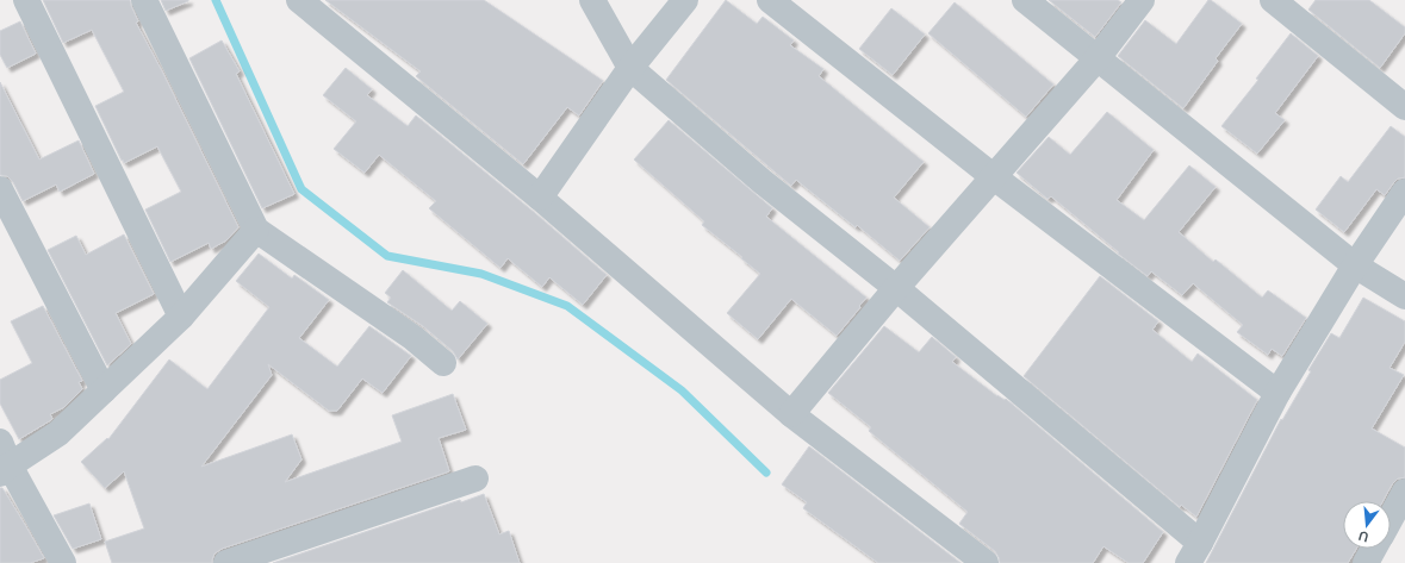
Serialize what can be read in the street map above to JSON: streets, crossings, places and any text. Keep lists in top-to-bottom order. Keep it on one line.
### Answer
{"north":"bottom"}
